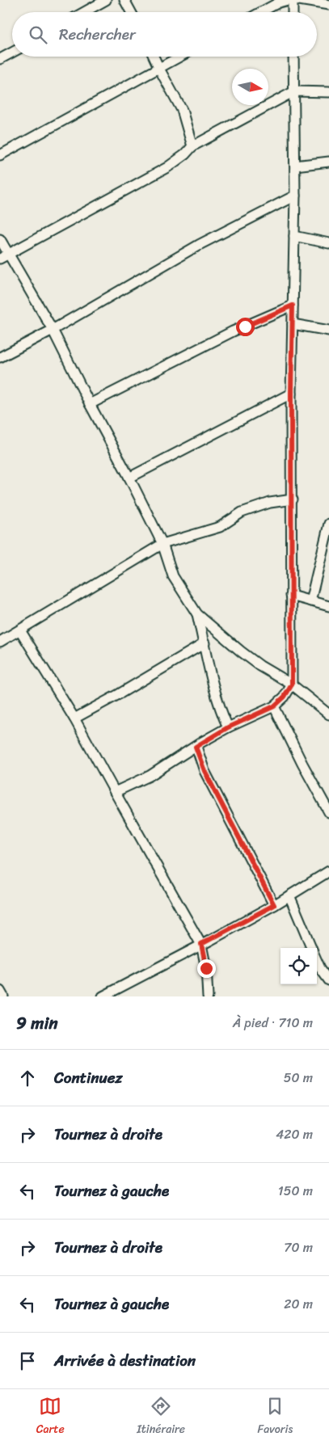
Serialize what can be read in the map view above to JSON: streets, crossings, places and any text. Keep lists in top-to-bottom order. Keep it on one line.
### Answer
{"north":"right","page":{"search":"Rechercher","heading":["9 min","À pied · 710 m"],"list":[["Continuez","50 m"],["Tournez à droite","420 m"],["Tournez à gauche","150 m"],["Tournez à droite","70 m"],["Tournez à gauche","20 m"],"Arrivée à destination"],"nav":["Carte","Itinéraire","Favoris"]}}
